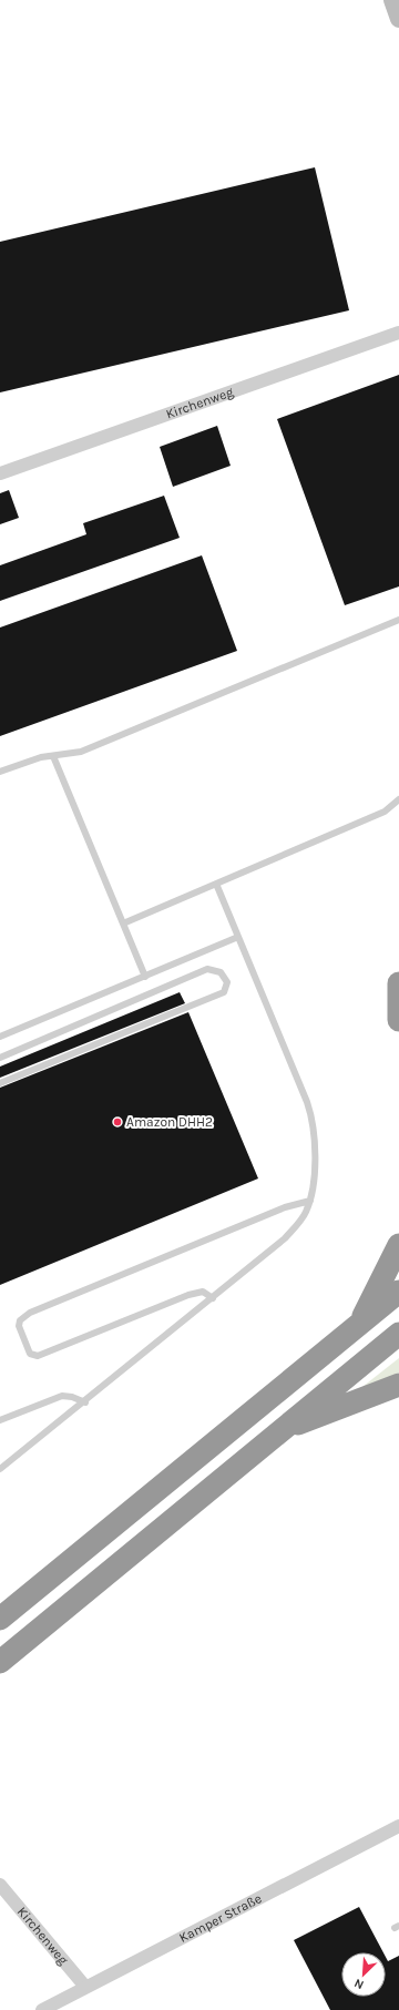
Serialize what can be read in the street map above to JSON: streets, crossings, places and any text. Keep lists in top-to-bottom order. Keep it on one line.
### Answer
{"streets":{"street":["Kirchenweg","Kamper Straße"]},"crossings":[["Kirchenweg","Kamper Straße"]],"places":["Amazon DHH2"],"north":"bottom left"}
